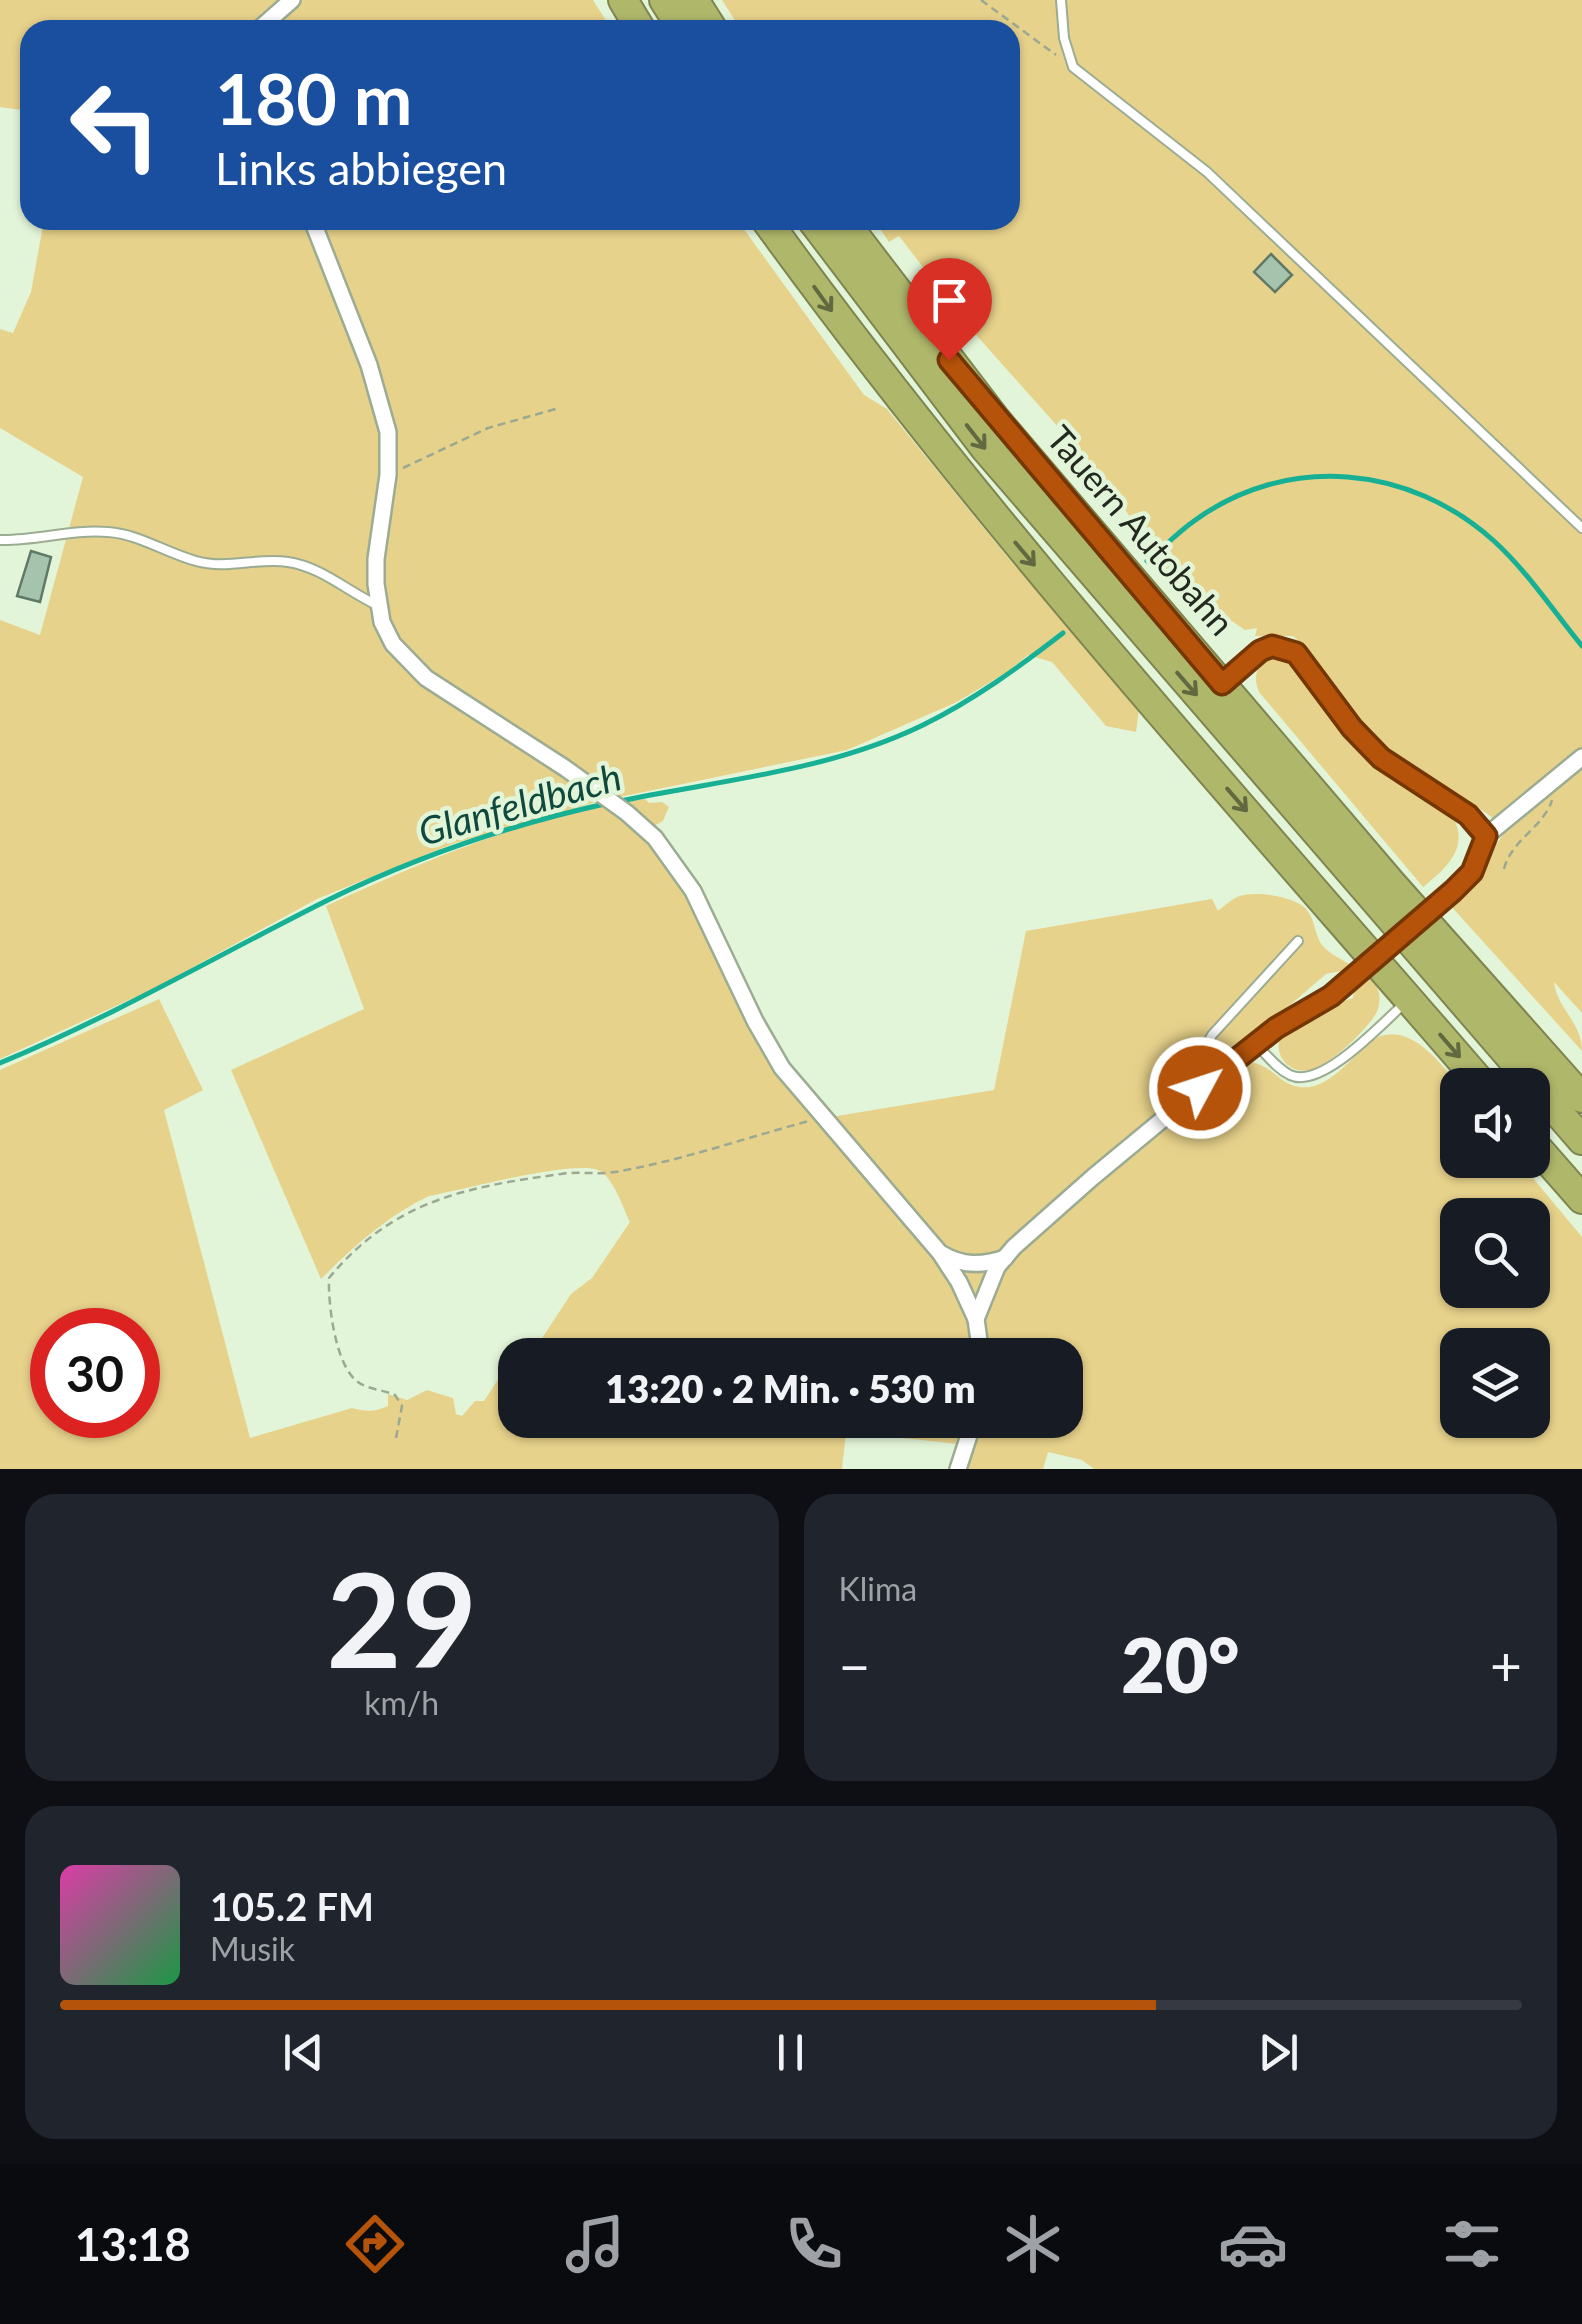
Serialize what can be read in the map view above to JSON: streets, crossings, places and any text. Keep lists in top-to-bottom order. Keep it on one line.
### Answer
{"streets":{"highway":["Tauern Autobahn"]},"water":["Glanfeldbach"],"page":{"turn":["180 m","Links abbiegen"],"limit":"30","trip":"13:20 · 2 Min. · 530 m","tile":[["29","km/h"],"Klima"],"heat":["−","20°","+"],"song":["105.2 FM","Musik"],"tabs":"13:18"}}
